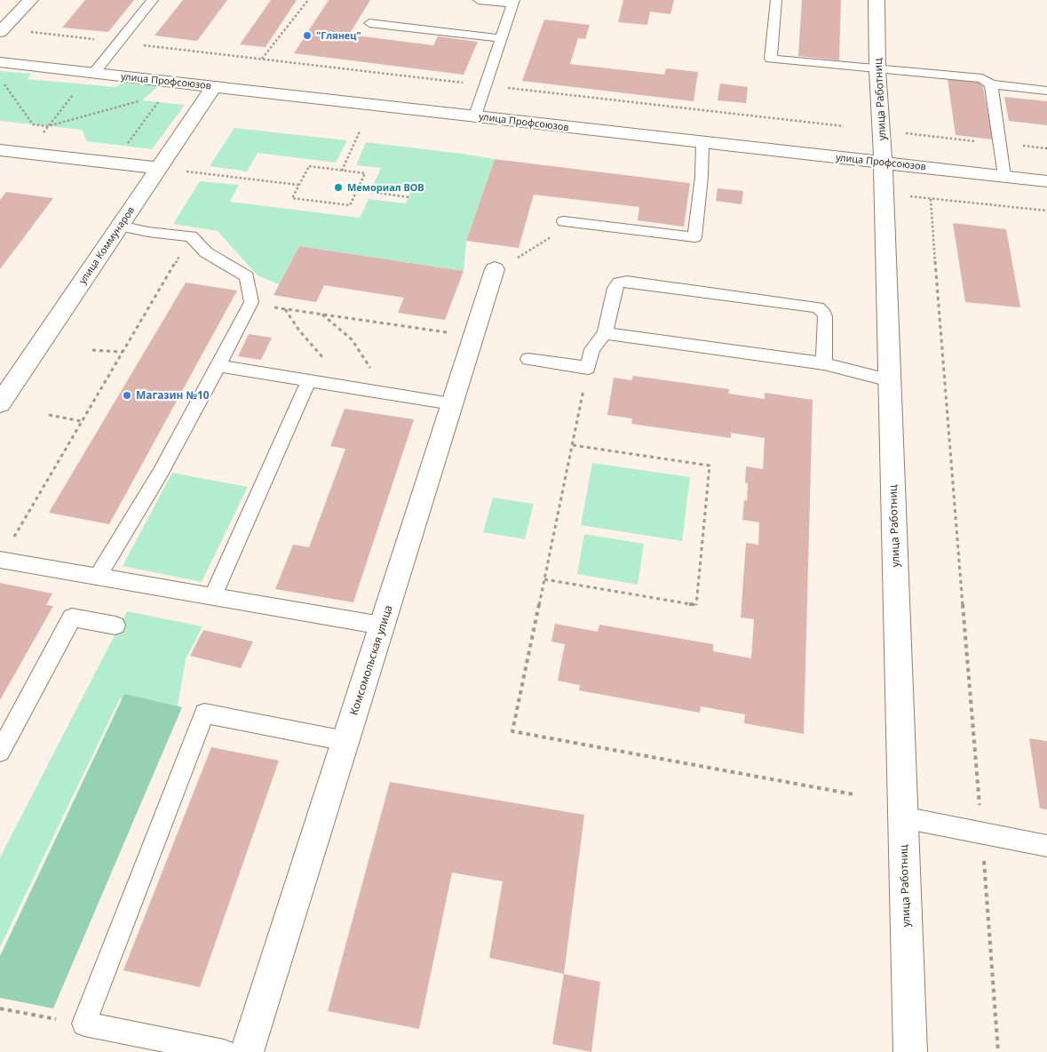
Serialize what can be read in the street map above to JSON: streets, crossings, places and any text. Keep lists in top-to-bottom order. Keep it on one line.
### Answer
{"streets":{"street":["улица Профсоюзов","улица Работниц","улица Коммунаров","Комсомольская улица"]},"crossings":[["улица Профсоюзов","улица Работниц"],["улица Профсоюзов","улица Коммунаров"]],"places":["\"Глянец\"","Мемориал ВОВ","Магазин №10"]}
